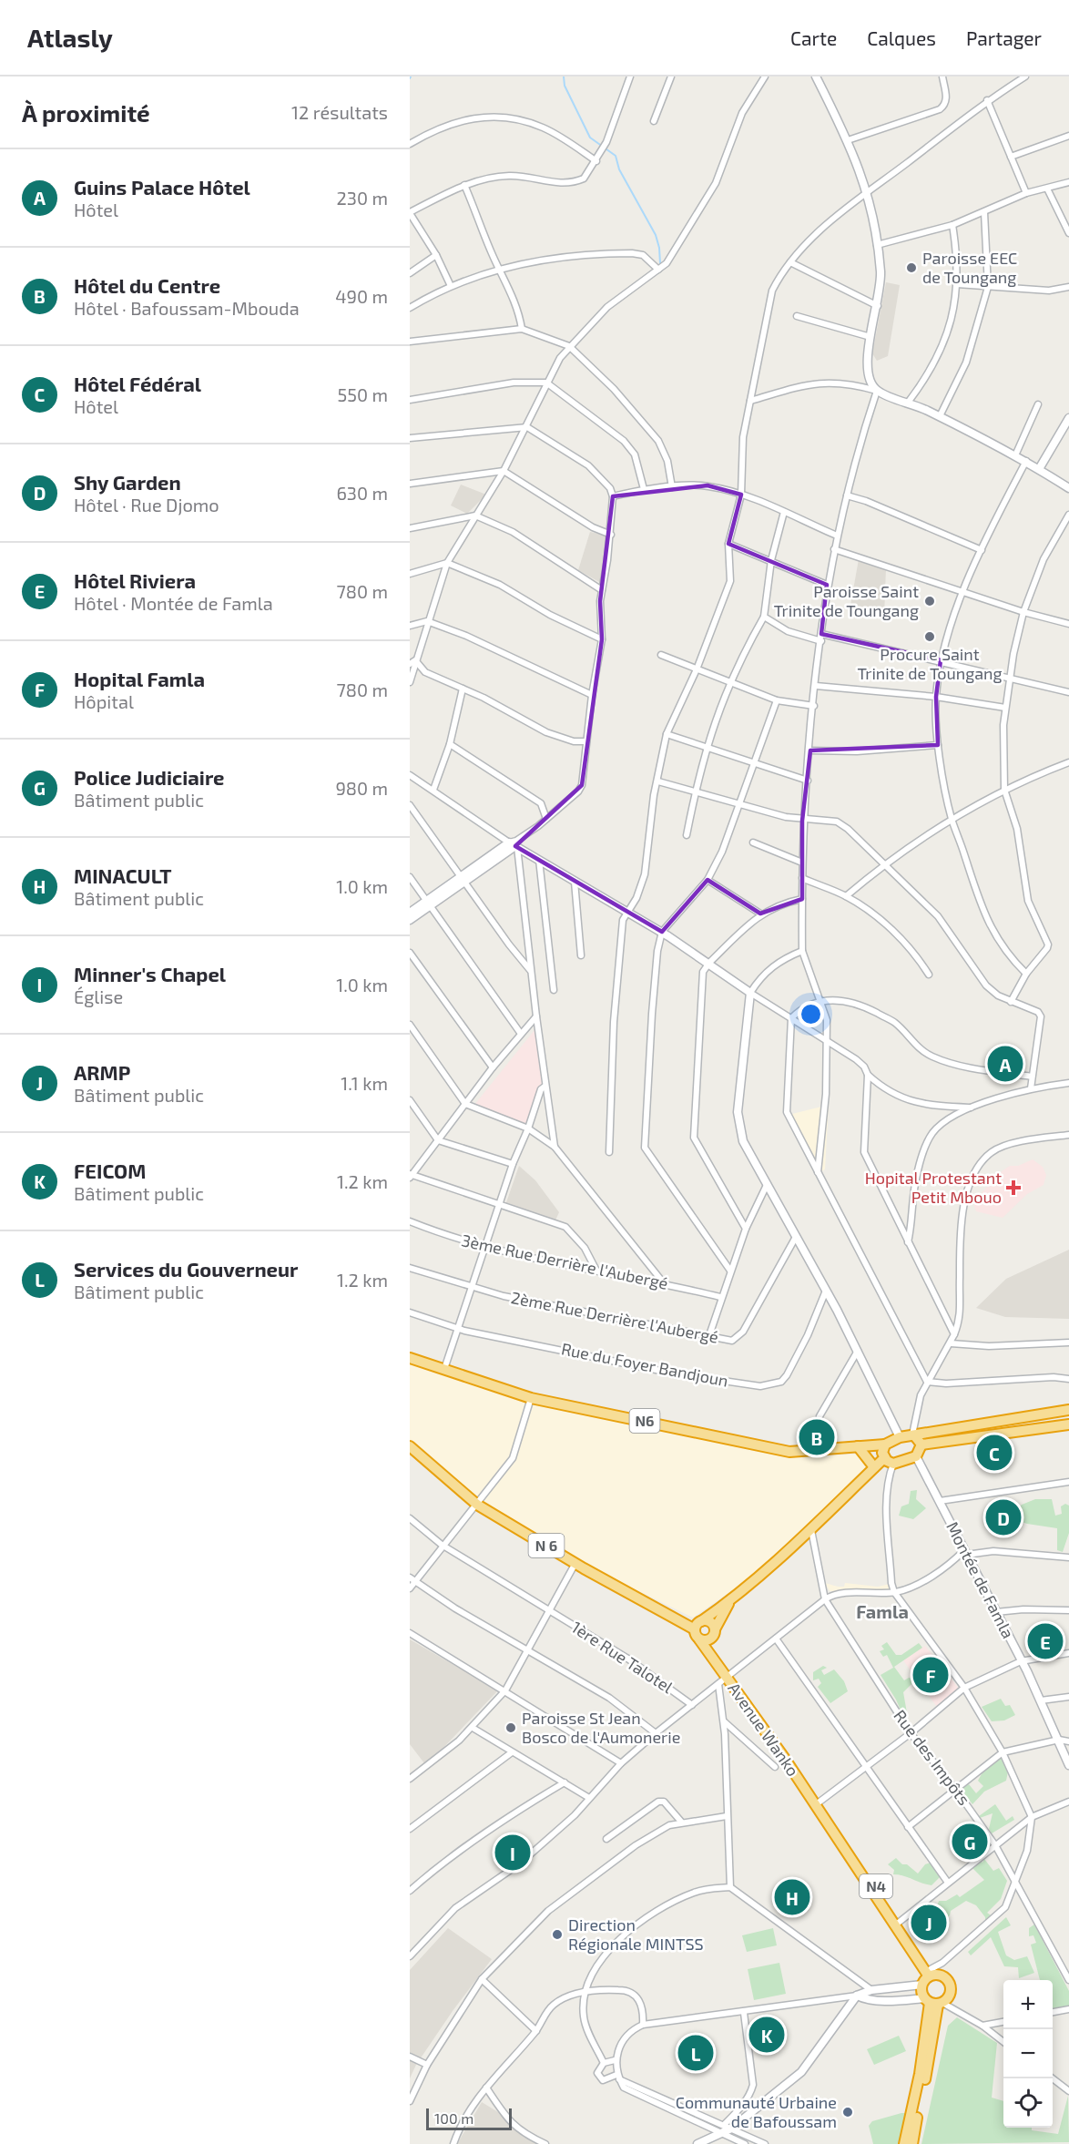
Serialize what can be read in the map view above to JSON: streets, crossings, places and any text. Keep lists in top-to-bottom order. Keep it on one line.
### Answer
{"streets":{"highway":["N6","N 6","Avenue Wanko","N4"],"street":["3ème Rue Derrière l'Aubergé","2ème Rue Derrière l'Aubergé","Rue du Foyer Bandjoun","Montée de Famla","1ère Rue Talotel","Rue des Impôts"]},"crossings":[["N 6","Avenue Wanko"]],"districts":["Famla"],"places":{"other":["Paroisse EEC de Toungang","Paroisse Saint Trinite de Toungang","Procure Saint Trinite de Toungang","Paroisse St Jean Bosco de l'Aumonerie","Direction Régionale MINTSS","Communauté Urbaine de Bafoussam"],"health":["Hopital Protestant Petit Mbouo"]},"scale_bar":"100 m","page":{"header":"Atlasly","nav":["Carte","Calques","Partager"],"heading":["À proximité","12 résultats"],"list":[{"mark":"A","name":"Guins Palace Hôtel","note":"Hôtel","value":"230 m"},{"mark":"B","name":"Hôtel du Centre","note":"Hôtel · Bafoussam-Mbouda","value":"490 m"},{"mark":"C","name":"Hôtel Fédéral","note":"Hôtel","value":"550 m"},{"mark":"D","name":"Shy Garden","note":"Hôtel · Rue Djomo","value":"630 m"},{"mark":"E","name":"Hôtel Riviera","note":"Hôtel · Montée de Famla","value":"780 m"},{"mark":"F","name":"Hopital Famla","note":"Hôpital","value":"780 m"},{"mark":"G","name":"Police Judiciaire","note":"Bâtiment public","value":"980 m"},{"mark":"H","name":"MINACULT","note":"Bâtiment public","value":"1.0 km"},{"mark":"I","name":"Minner's Chapel","note":"Église","value":"1.0 km"},{"mark":"J","name":"ARMP","note":"Bâtiment public","value":"1.1 km"},{"mark":"K","name":"FEICOM","note":"Bâtiment public","value":"1.2 km"},{"mark":"L","name":"Services du Gouverneur","note":"Bâtiment public","value":"1.2 km"}],"pins":["A","B","C","D","E","F","G","I","H","J","K","L"],"map_buttons":["+","−"],"scale":"100 m"}}
